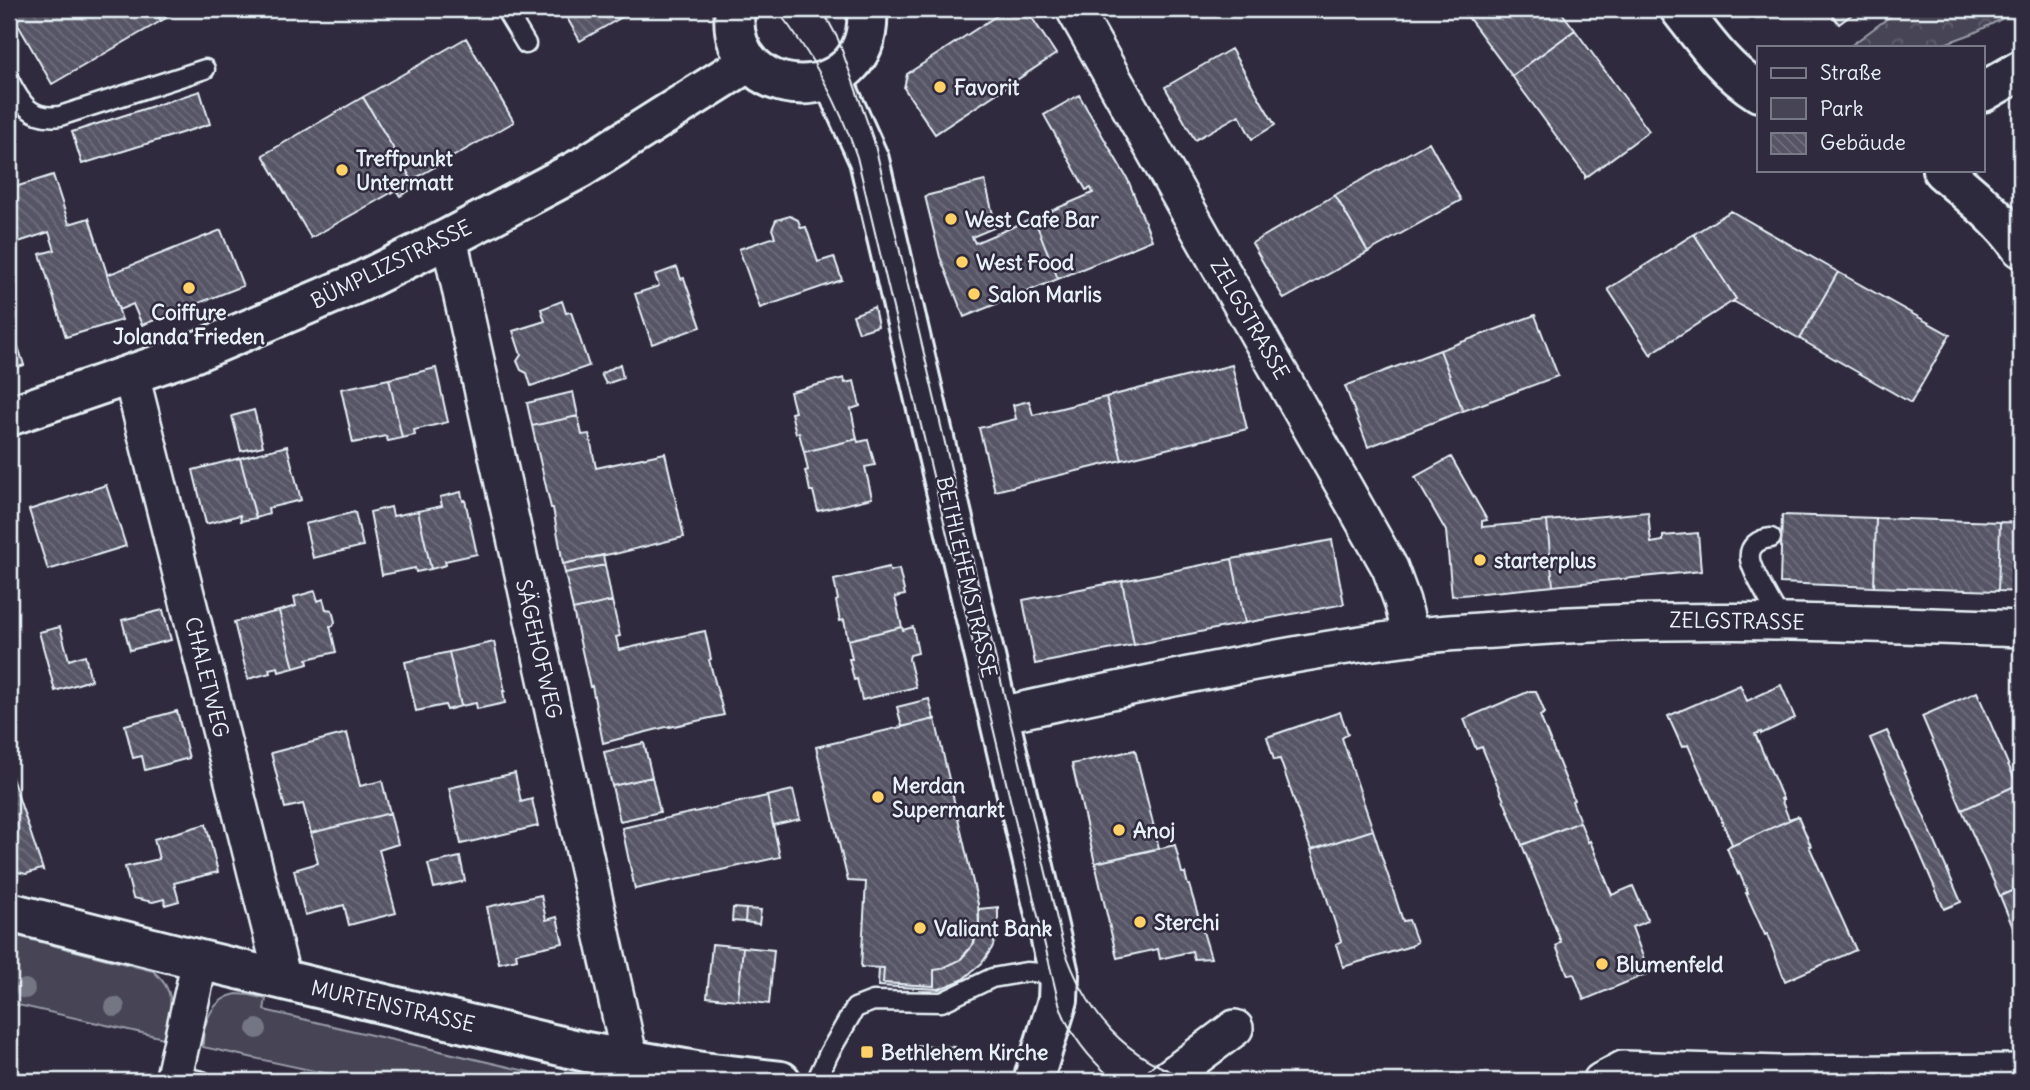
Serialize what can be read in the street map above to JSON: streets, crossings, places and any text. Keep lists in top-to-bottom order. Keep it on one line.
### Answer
{"streets":{"street":["BÜMPLIZSTRASSE","ZELGSTRASSE","BETHLEHEMSTRASSE","SÄGEHOFWEG","CHALETWEG","MURTENSTRASSE"]},"crossings":[["BÜMPLIZSTRASSE","SÄGEHOFWEG"],["BÜMPLIZSTRASSE","CHALETWEG"],["ZELGSTRASSE","BETHLEHEMSTRASSE"],["SÄGEHOFWEG","MURTENSTRASSE"],["CHALETWEG","MURTENSTRASSE"]],"places":{"other":["Favorit","Treffpunkt Untermatt","West Cafe Bar","West Food","Coiffure Jolanda Frieden","Salon Marlis","starterplus","Merdan Supermarkt","Anoj","Sterchi","Valiant Bank","Blumenfeld"],"transit":["Bethlehem Kirche"]},"legend":["Straße","Park","Gebäude"]}
